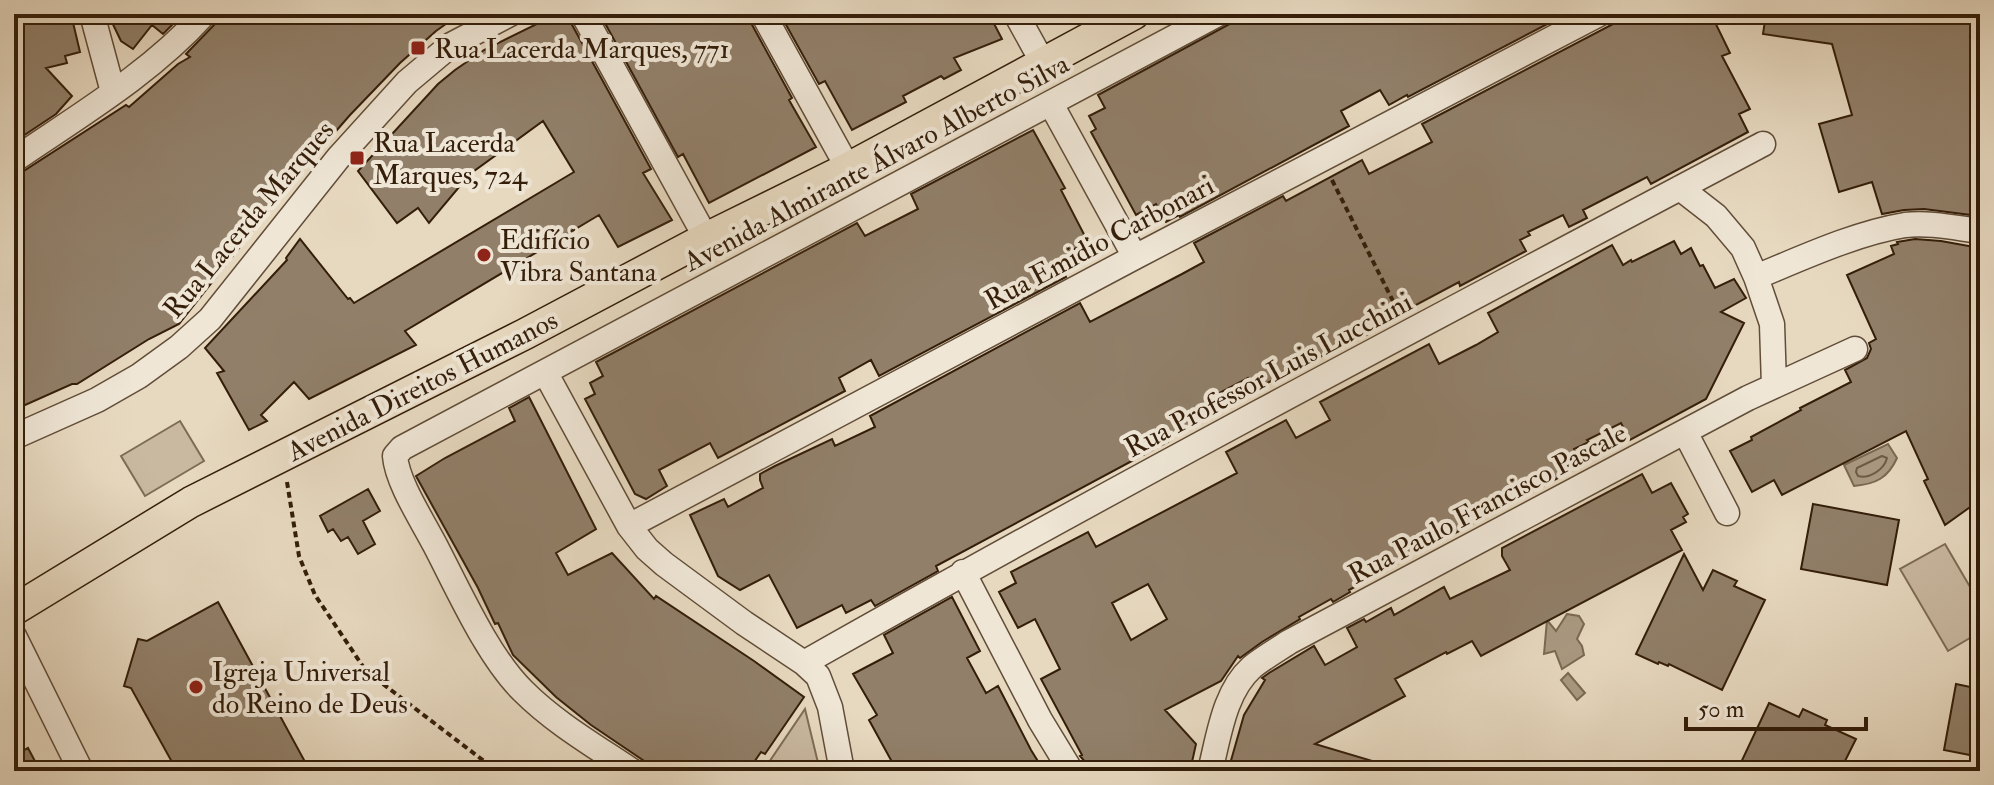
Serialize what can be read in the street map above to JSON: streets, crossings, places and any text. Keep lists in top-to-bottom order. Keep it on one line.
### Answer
{"streets":{"main road":["Avenida Direitos Humanos"],"street":["Avenida Almirante Álvaro Alberto Silva","Rua Lacerda Marques","Rua Emidio Carbonari","Rua Professor Luis Lucchini","Rua Paulo Francisco Pascale"]},"places":{"transit":["Rua Lacerda Marques, 771","Rua Lacerda Marques, 724"],"other":["Edifício Vibra Santana","Igreja Universal do Reino de Deus"]},"scale_bar":"50 m"}
